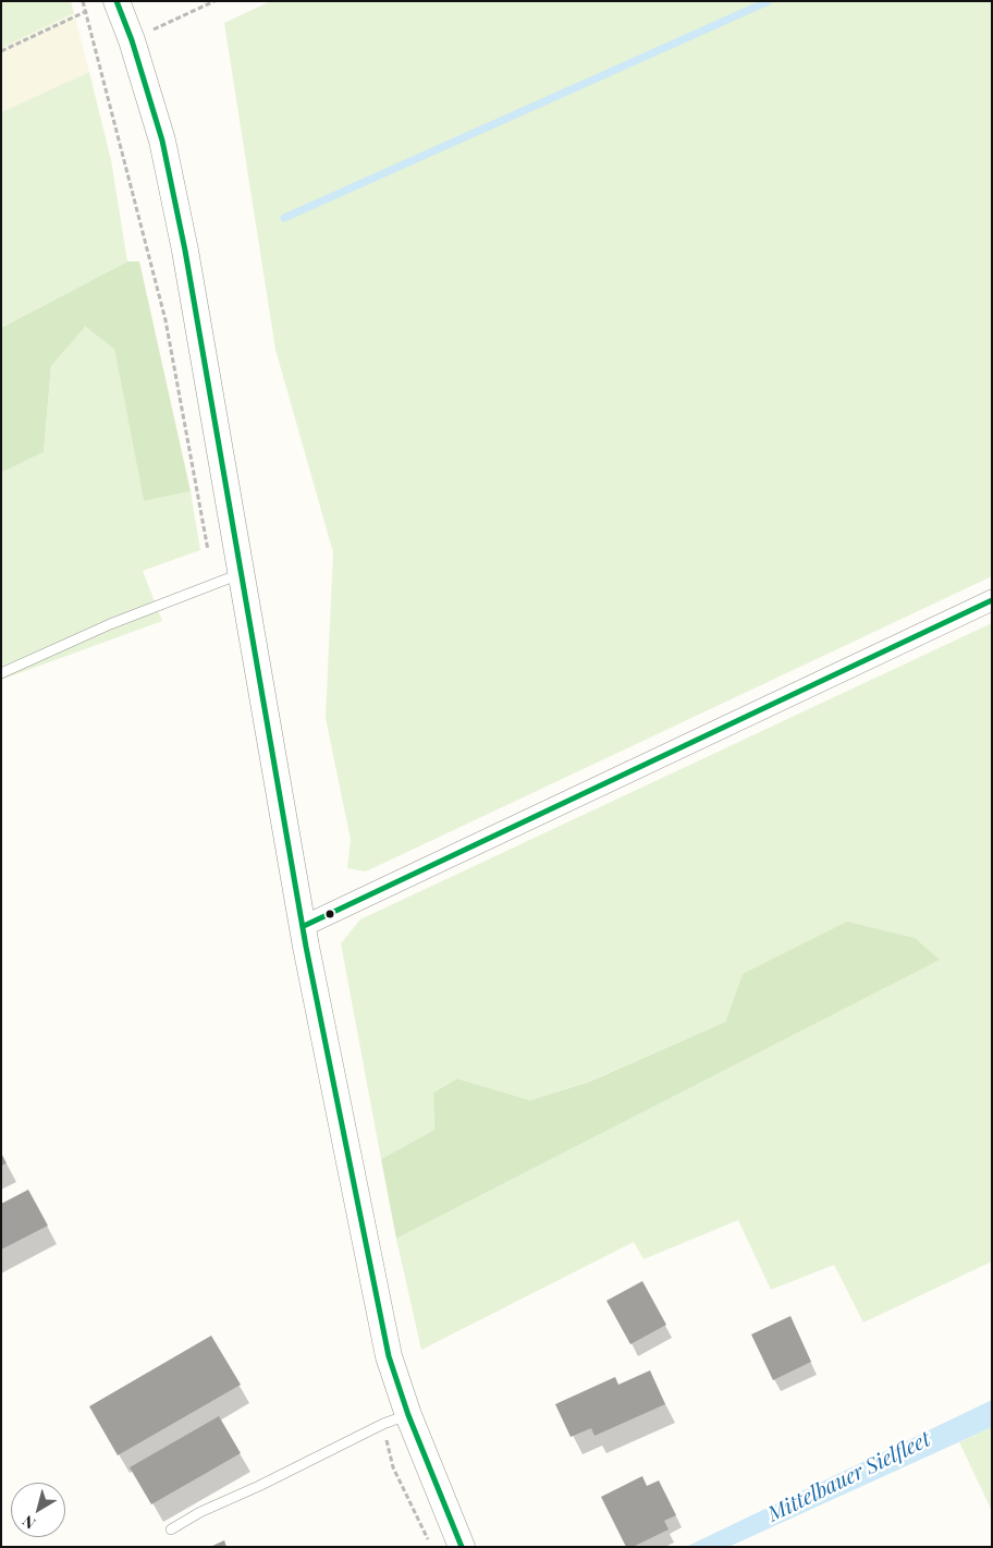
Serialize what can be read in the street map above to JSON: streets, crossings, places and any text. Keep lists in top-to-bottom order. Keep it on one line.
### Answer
{"water":["Mittelbauer Sielfleet"],"north":"bottom left"}
